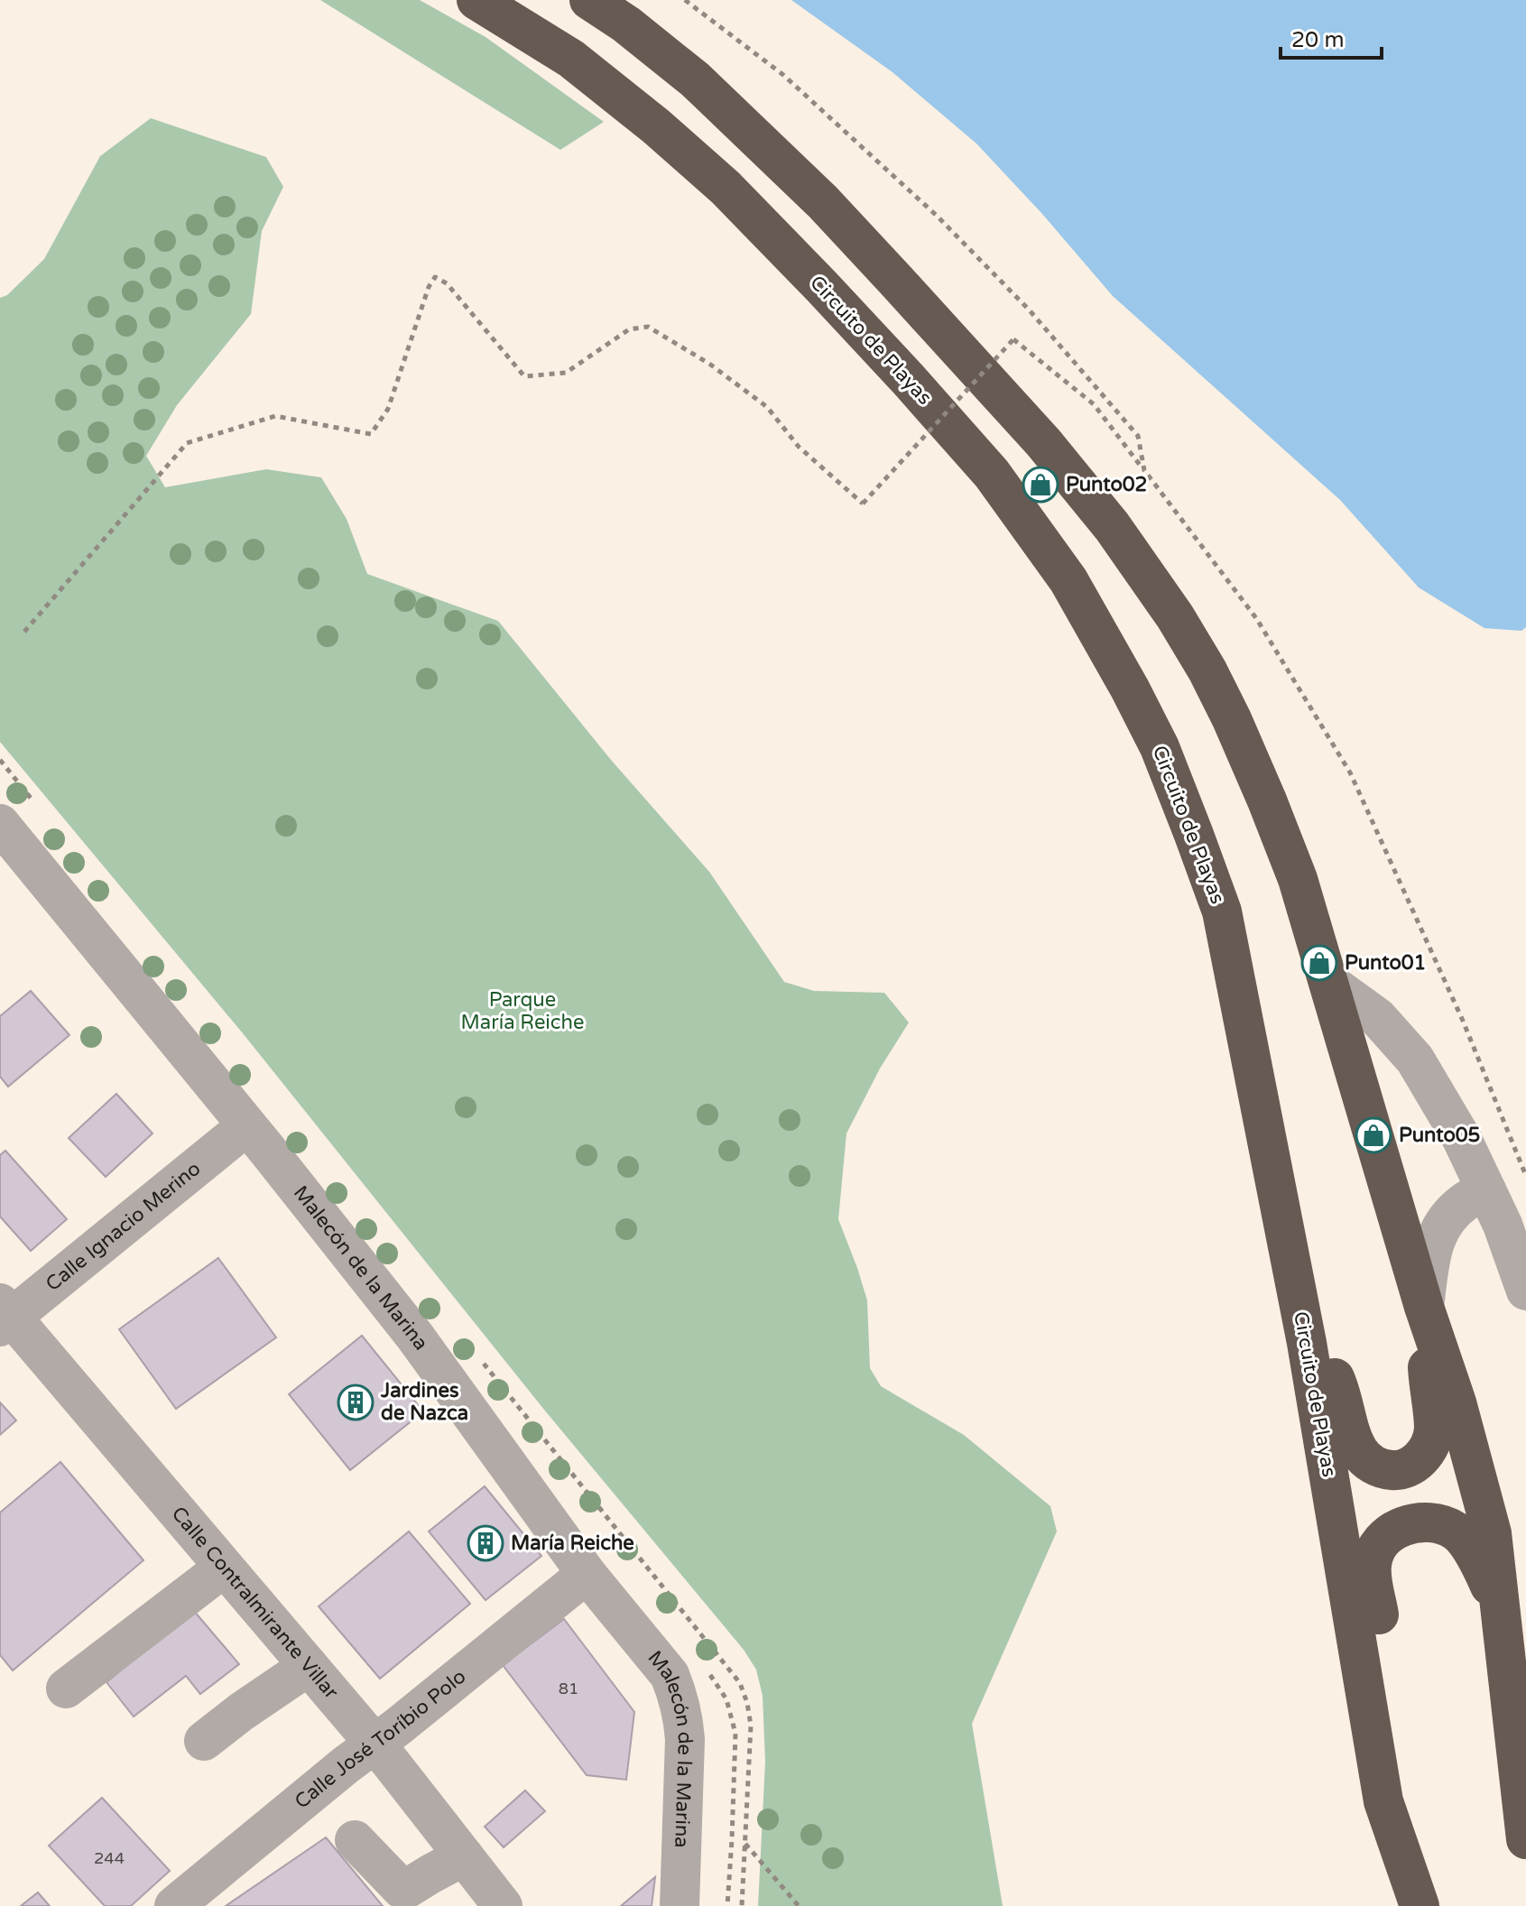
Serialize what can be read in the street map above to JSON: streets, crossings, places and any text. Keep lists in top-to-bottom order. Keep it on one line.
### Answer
{"streets":{"highway":["Circuito de Playas"],"street":["Calle Ignacio Merino","Malecón de la Marina","Calle Contralmirante Villar","Calle José Toríbio Polo"]},"crossings":[["Calle Ignacio Merino","Malecón de la Marina"],["Calle Ignacio Merino","Calle Contralmirante Villar"],["Malecón de la Marina","Calle José Toríbio Polo"],["Calle Contralmirante Villar","Calle José Toríbio Polo"]],"parks":["Parque María Reiche"],"places":{"shop":["Punto02","Punto01","Punto05"],"building":["Jardines de Nazca","María Reiche"]},"house_numbers":["81","244"],"scale_bar":"20 m"}
